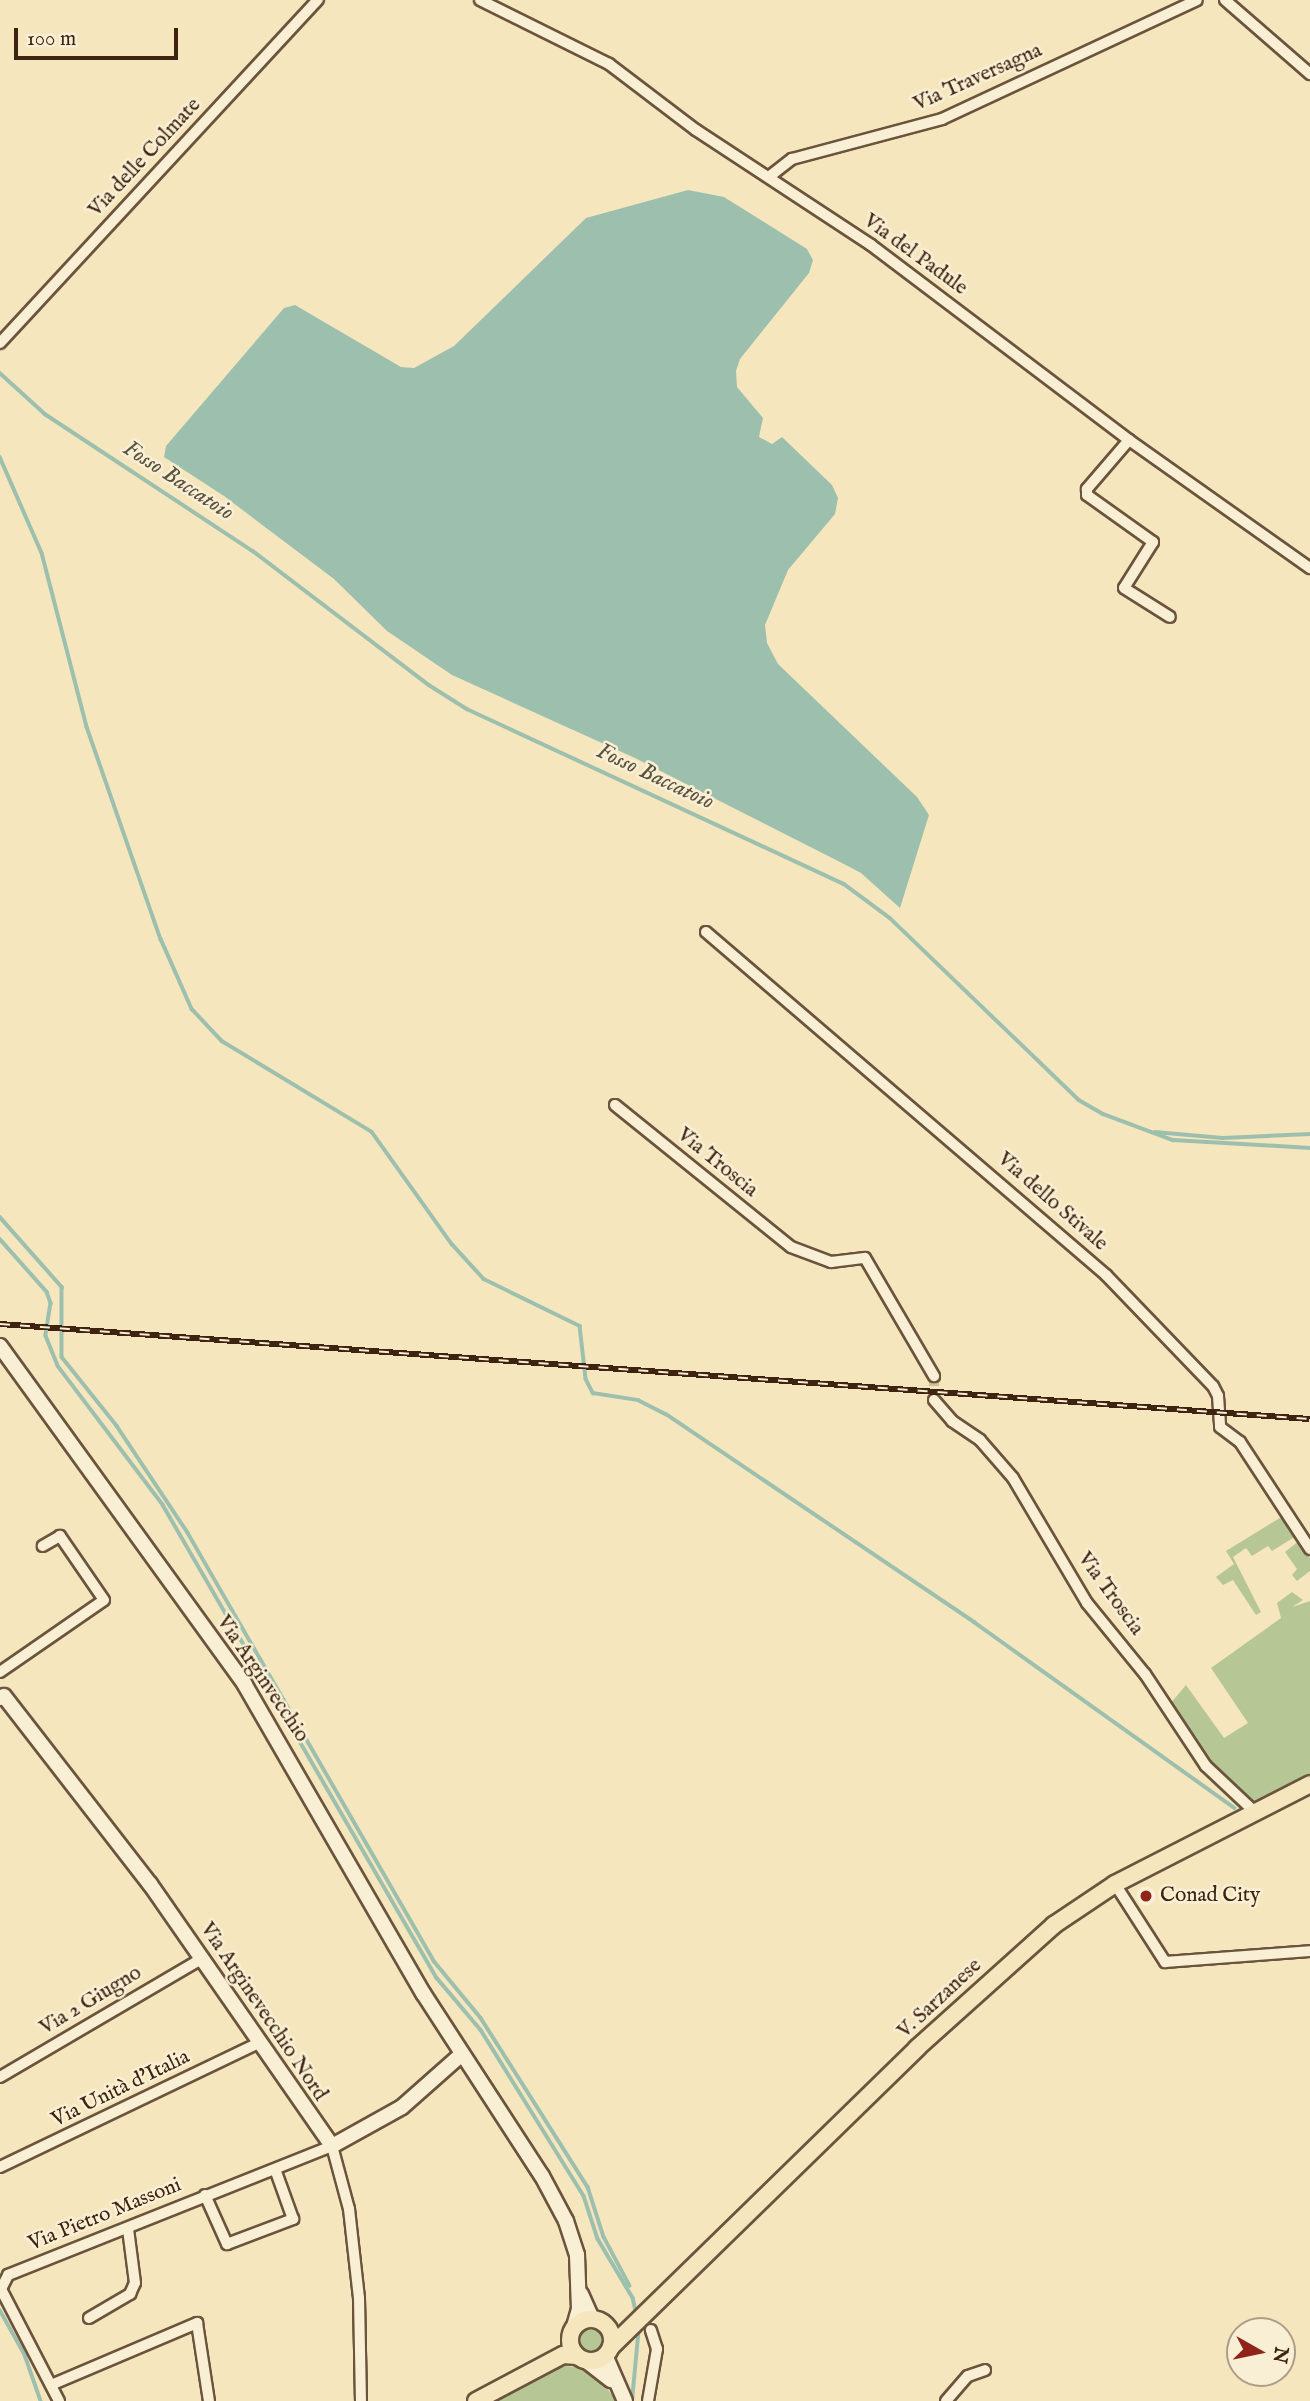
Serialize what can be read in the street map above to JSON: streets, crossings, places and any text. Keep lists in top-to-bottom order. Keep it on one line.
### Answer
{"streets":{"main road":["Via Arginvecchio","V. Sarzanese","Via Arginevecchio Nord"],"street":["Via Traversagna","Via delle Colmate","Via del Padule","Via Troscia","Via dello Stivale","Via 2 Giugno","Via Unità d'Italia","Via Pietro Massoni"]},"crossings":[["Via Traversagna","Via del Padule"],["Via Troscia","V. Sarzanese"],["Via 2 Giugno","Via Arginevecchio Nord"],["Via Arginevecchio Nord","Via Unità d'Italia"],["Via Arginevecchio Nord","Via Pietro Massoni"]],"water":["Fosso Baccatoio"],"places":["Conad City"],"scale_bar":"100 m","north":"right"}
